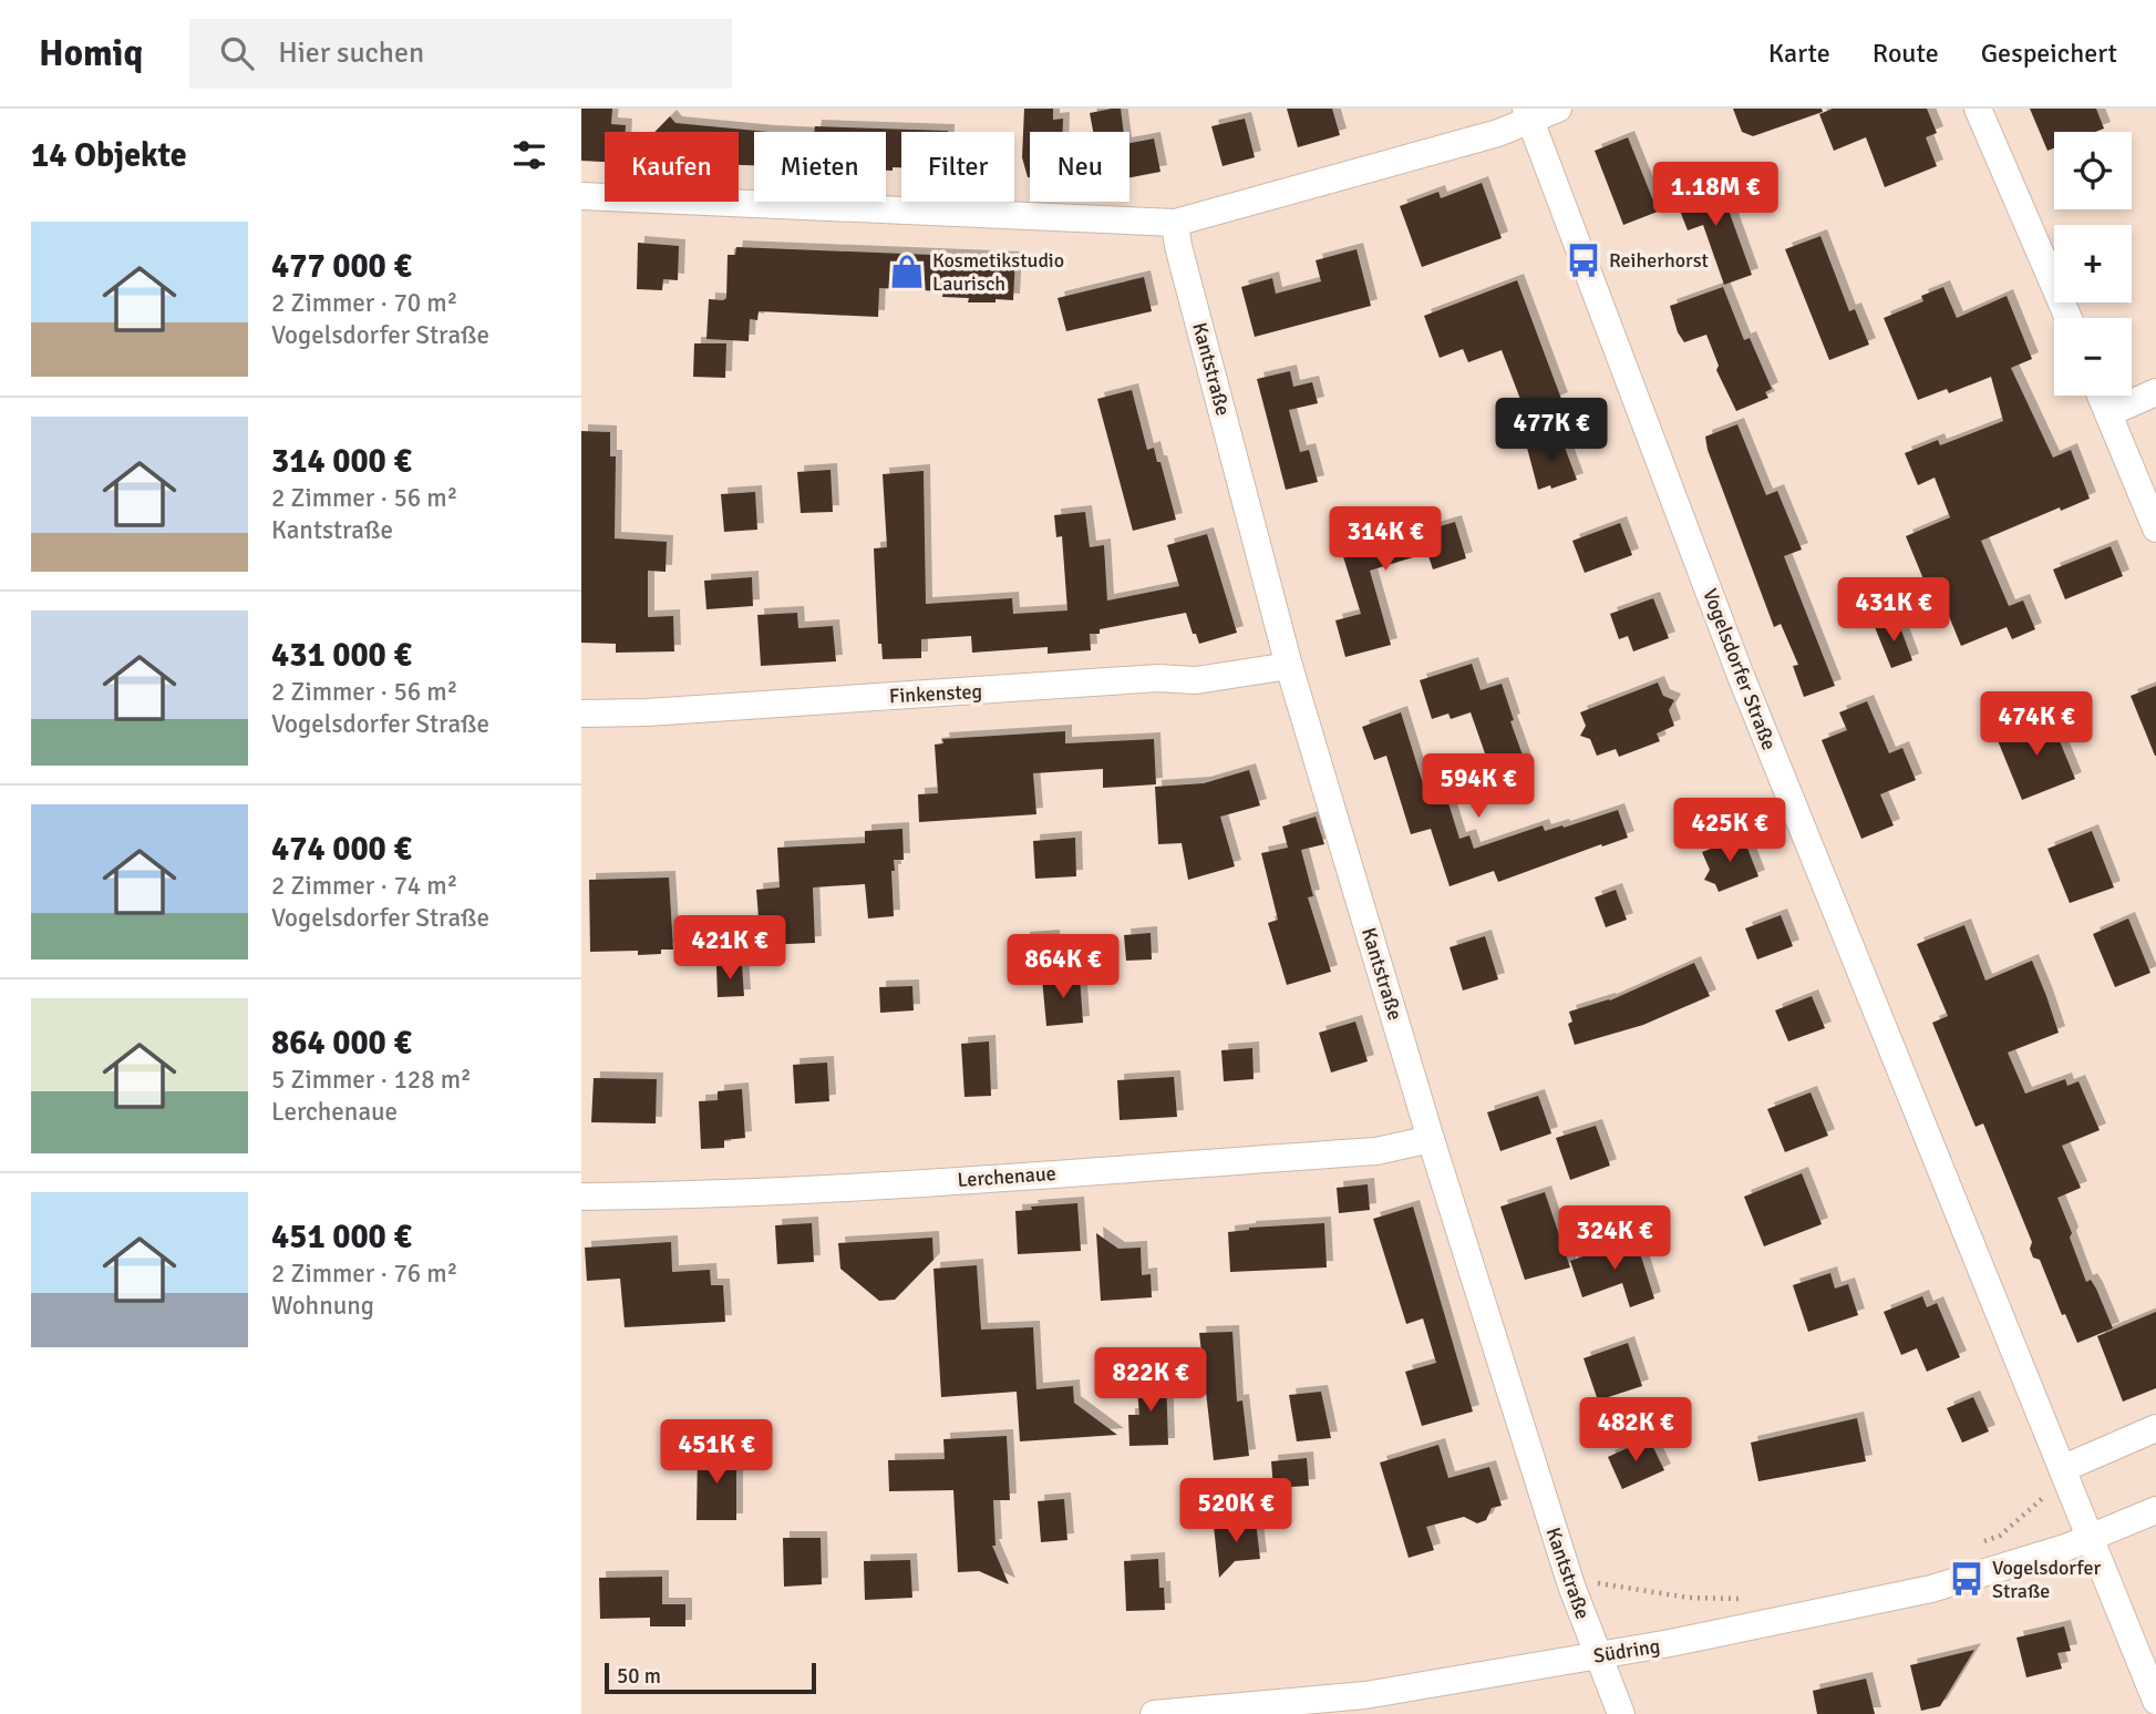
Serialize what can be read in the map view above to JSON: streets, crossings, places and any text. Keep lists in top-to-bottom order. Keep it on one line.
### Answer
{"streets":{"street":["Kantstraße","Vogelsdorfer Straße","Finkensteg","Lerchenaue","Südring"]},"crossings":[["Kantstraße","Finkensteg"],["Kantstraße","Lerchenaue"],["Kantstraße","Südring"],["Vogelsdorfer Straße","Südring"]],"places":{"bus stop":["Reiherhorst","Vogelsdorfer Straße"],"shop":["Kosmetikstudio Laurisch"]},"scale_bar":"50 m","page":{"header":"Homiq","search":"Hier suchen","nav":["Karte","Route","Gespeichert"],"heading":"14 Objekte","map_buttons":["+","−"],"chip":["Kaufen","Mieten","Filter","Neu"],"price":["1.18M €","477K €","314K €","431K €","474K €","594K €","425K €","421K €","864K €","324K €","822K €","482K €","451K €","520K €"],"list":[{"name":"477 000 €","note":"2 Zimmer · 70 m² · Vogelsdorfer Straße"},{"name":"314 000 €","note":"2 Zimmer · 56 m² · Kantstraße"},{"name":"431 000 €","note":"2 Zimmer · 56 m² · Vogelsdorfer Straße"},{"name":"474 000 €","note":"2 Zimmer · 74 m² · Vogelsdorfer Straße"},{"name":"864 000 €","note":"5 Zimmer · 128 m² · Lerchenaue"},{"name":"451 000 €","note":"2 Zimmer · 76 m² · Wohnung"}],"scale":"50 m"}}
